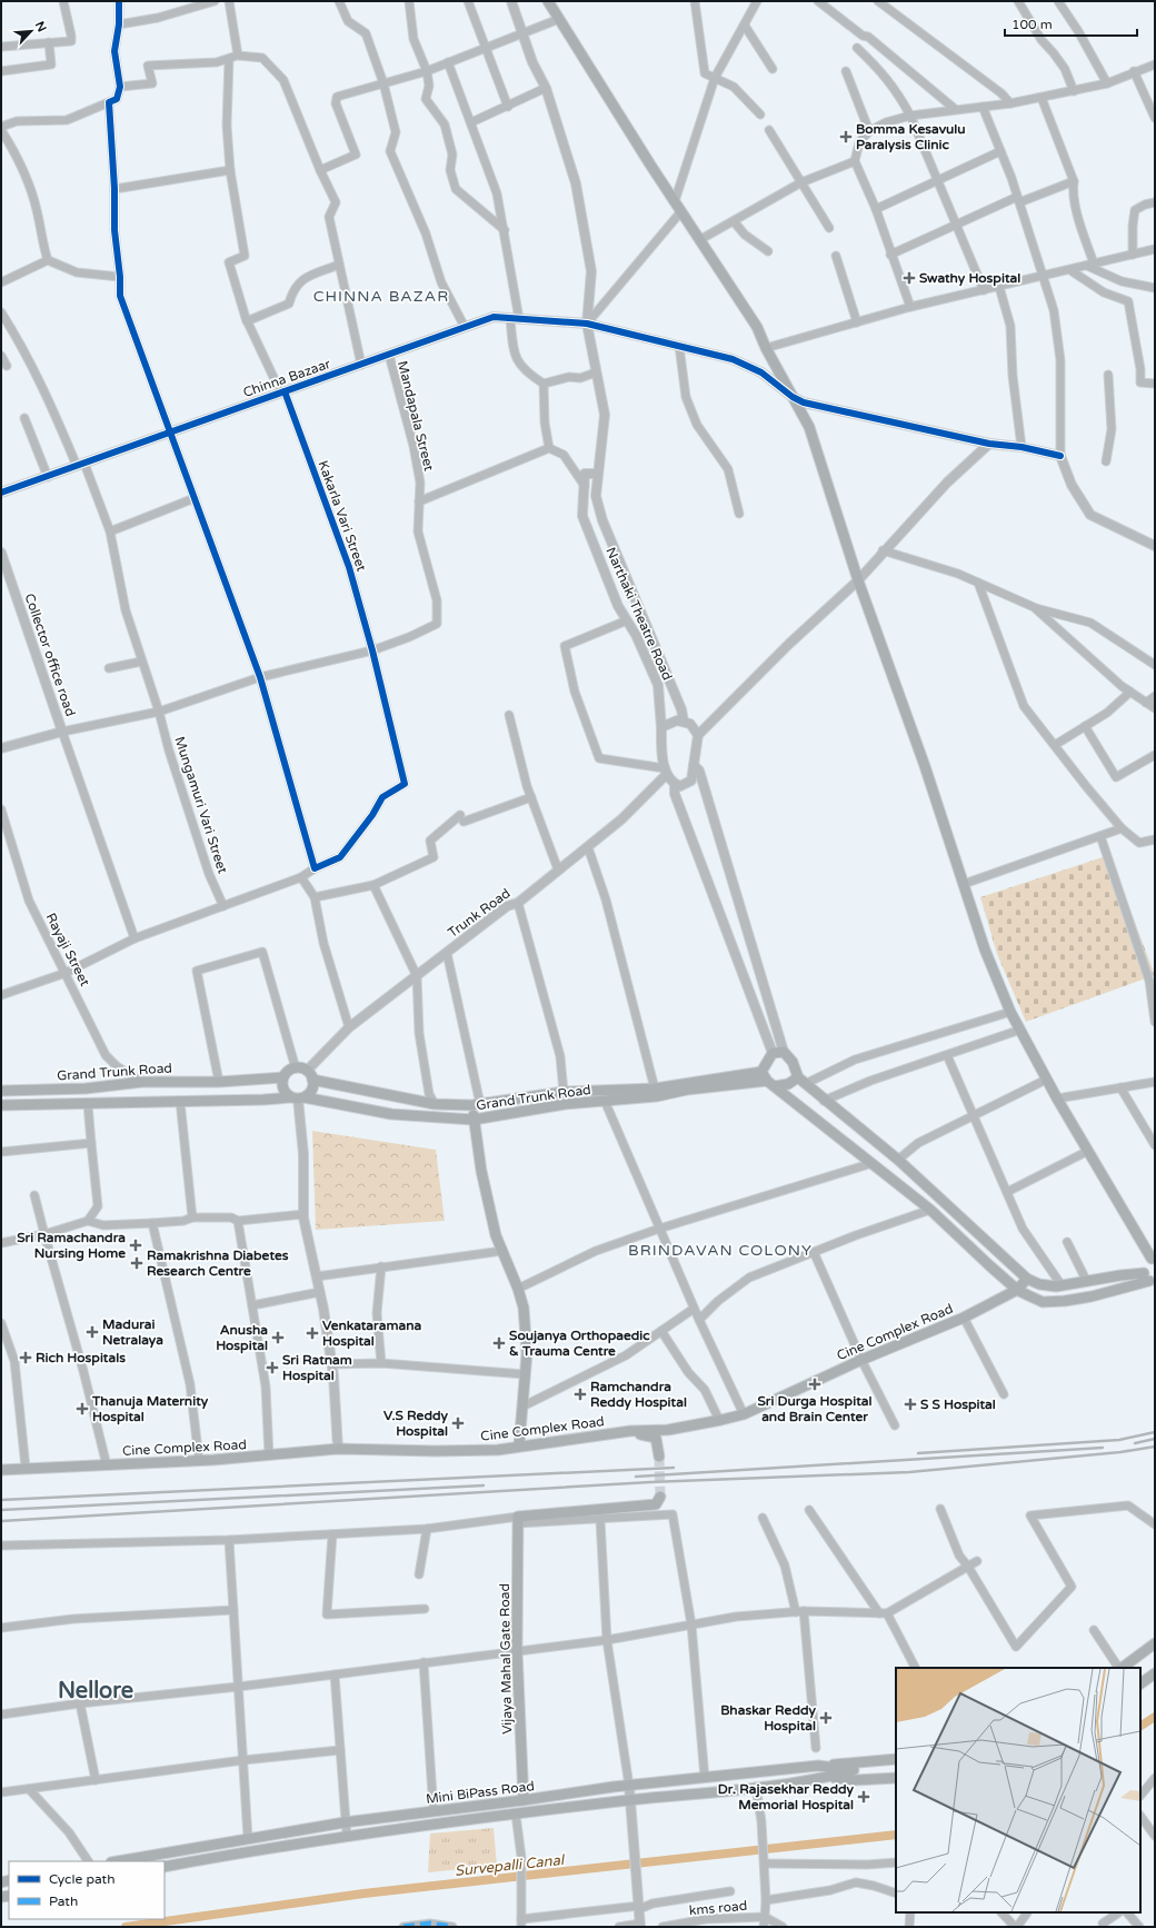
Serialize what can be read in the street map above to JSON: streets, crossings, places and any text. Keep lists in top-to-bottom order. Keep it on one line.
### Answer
{"streets":{"main road":["Grand Trunk Road","Cine Complex Road","Vijaya Mahal Gate Road","Mini BiPass Road"],"street":["Chinna Bazaar","Mandapala Street","Kakarla Vari Street","Narthaki Theatre Road","Collector office road","Mungamuri Vari Street","Trunk Road","Rayaji Street","kms road"]},"crossings":[["Chinna Bazaar","Mandapala Street"],["Chinna Bazaar","Kakarla Vari Street"],["Chinna Bazaar","Narthaki Theatre Road"],["Chinna Bazaar","Mungamuri Vari Street"],["Mandapala Street","Kakarla Vari Street"],["Narthaki Theatre Road","Trunk Road"],["Trunk Road","Grand Trunk Road"],["Rayaji Street","Grand Trunk Road"],["Vijaya Mahal Gate Road","Mini BiPass Road"]],"districts":["CHINNA BAZAR","BRINDAVAN COLONY","Nellore"],"water":["Survepalli Canal"],"places":{"health":["Bomma Kesavulu Paralysis Clinic","Swathy Hospital","Sri Ramachandra Nursing Home","Ramakrishna Diabetes Research Centre","Madurai Netralaya","Venkataramana Hospital","Anusha Hospital","Soujanya Orthopaedic & Trauma Centre","Rich Hospitals","Sri Ratnam Hospital","Sri Durga Hospital and Brain Center","Ramchandra Reddy Hospital","S S Hospital","Thanuja Maternity Hospital","V.S Reddy Hospital","Bhaskar Reddy Hospital","Dr. Rajasekhar Reddy Memorial Hospital"]},"legend":["Cycle path","Path"],"scale_bar":"100 m","north":"top right"}
